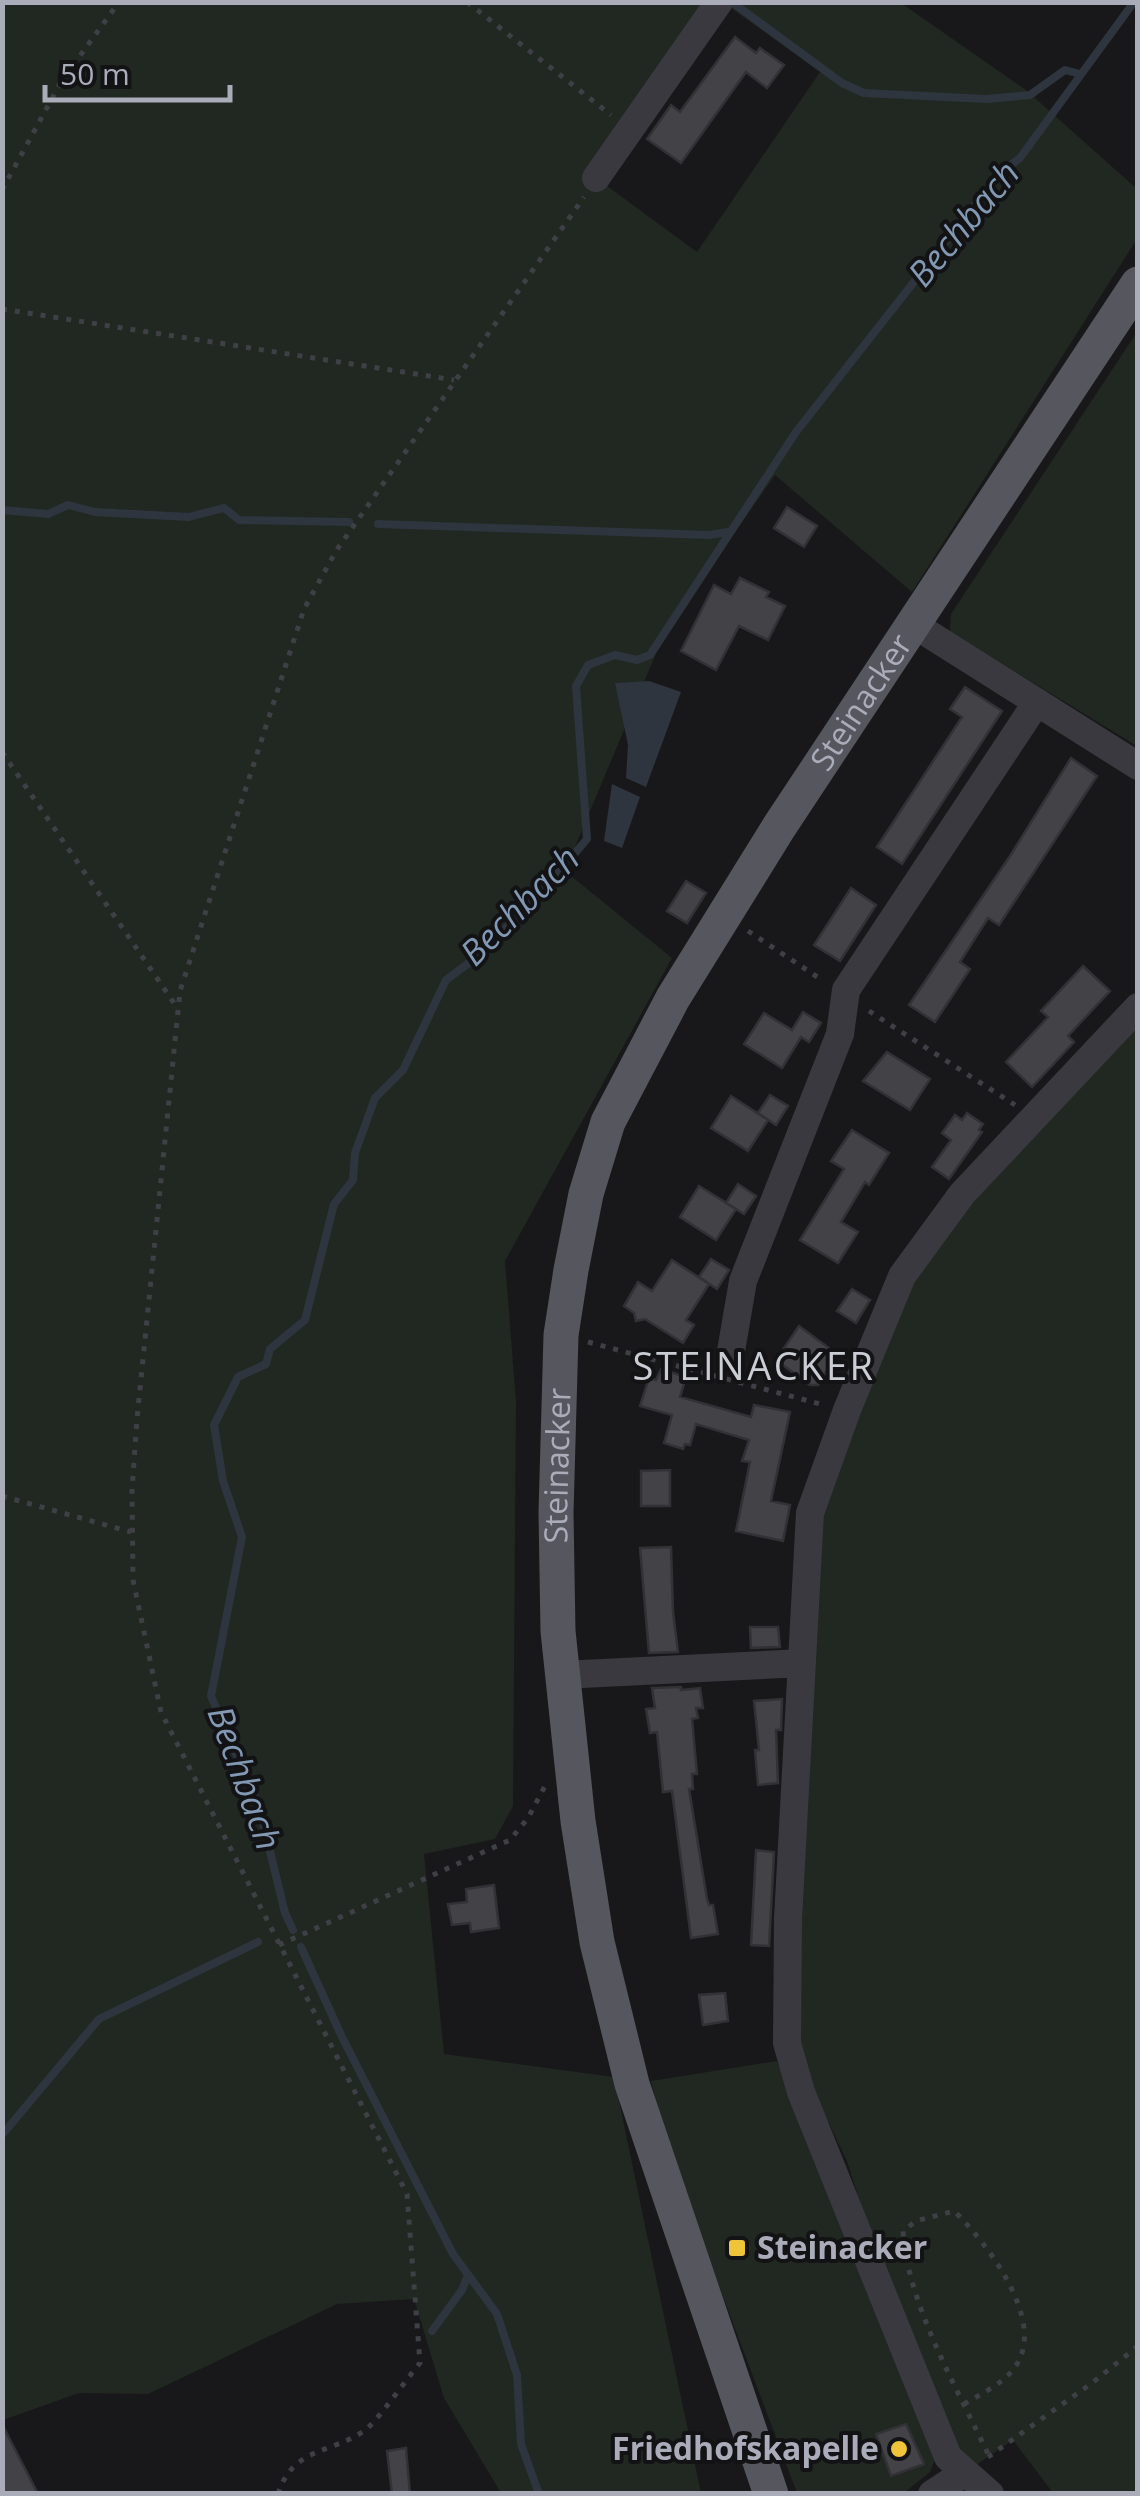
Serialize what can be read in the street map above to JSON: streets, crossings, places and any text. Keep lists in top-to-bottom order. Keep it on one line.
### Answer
{"streets":{"main road":["Steinacker"]},"districts":["STEINACKER"],"water":["Bechbach"],"places":{"transit":["Steinacker"],"other":["Friedhofskapelle"]},"scale_bar":"50 m"}
